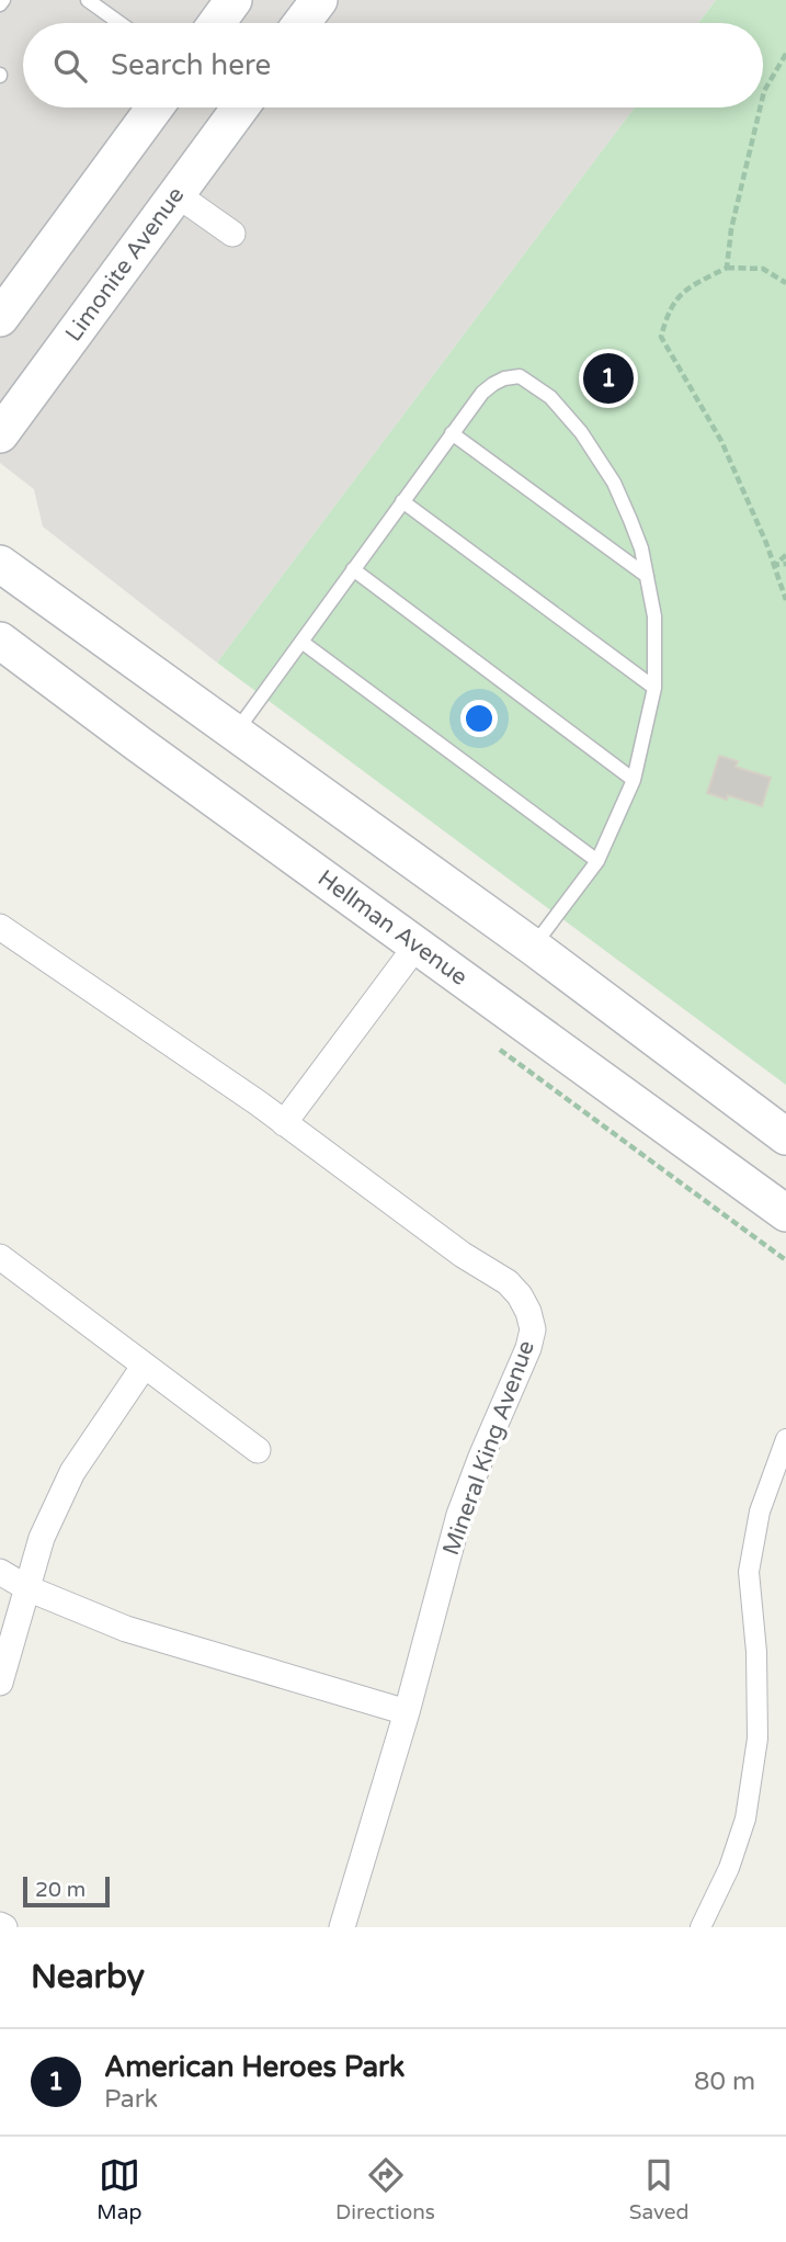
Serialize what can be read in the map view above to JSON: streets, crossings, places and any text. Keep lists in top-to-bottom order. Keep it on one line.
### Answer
{"streets":{"main road":["Limonite Avenue","Hellman Avenue"],"street":["Mineral King Avenue"]},"scale_bar":"20 m","page":{"search":"Search here","pins":"1","scale":"20 m","heading":"Nearby","list":[{"mark":"1","name":"American Heroes Park","note":"Park","value":"80 m"}],"nav":["Map","Directions","Saved"]}}
